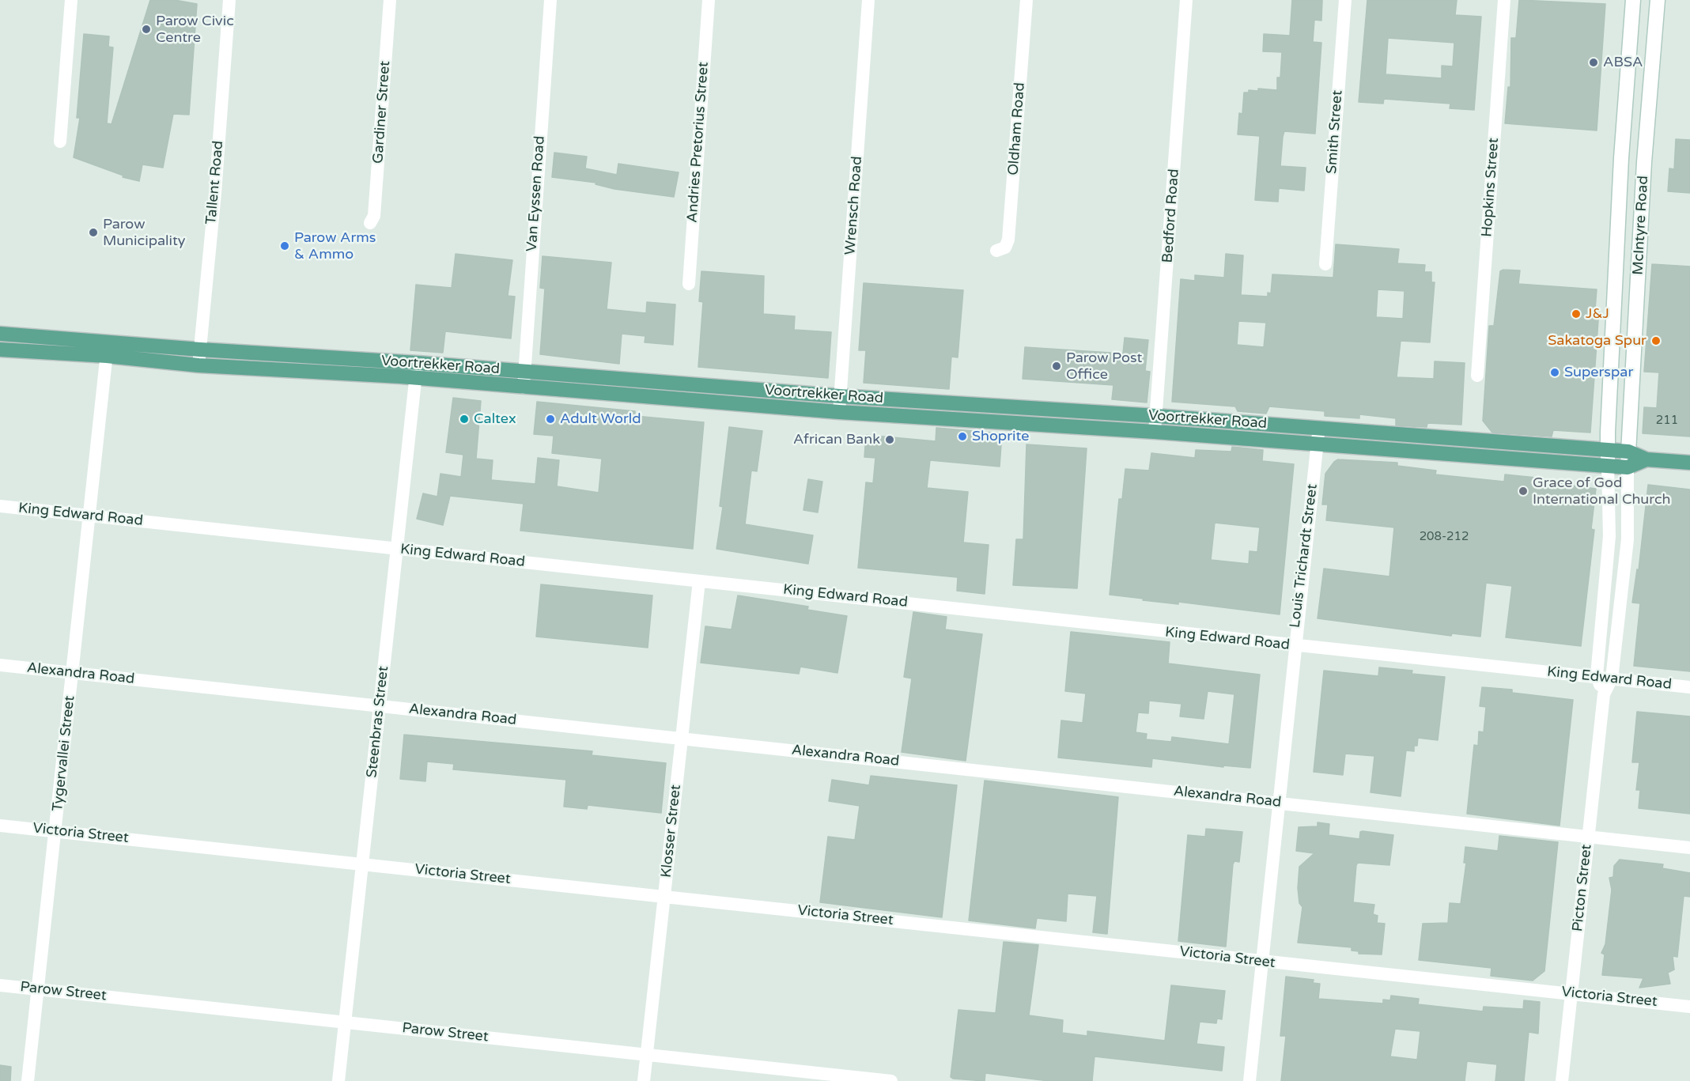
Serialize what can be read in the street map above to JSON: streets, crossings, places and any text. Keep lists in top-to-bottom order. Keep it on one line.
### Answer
{"streets":{"main road":["McIntyre Road","Voortrekker Road","Picton Street"],"street":["Gardiner Street","Oldham Road","Smith Street","Andries Pretorius Street","Tallent Road","Hopkins Street","Van Eyssen Road","Wrensch Road","Bedford Road","King Edward Road","Louis Trichardt Street","Alexandra Road","Steenbras Street","Tygervallei Street","Klosser Street","Victoria Street","Parow Street"]},"crossings":[["Tallent Road","Voortrekker Road"],["Van Eyssen Road","Voortrekker Road"],["Wrensch Road","Voortrekker Road"],["Bedford Road","Voortrekker Road"],["McIntyre Road","Voortrekker Road"],["McIntyre Road","Picton Street"],["Voortrekker Road","Louis Trichardt Street"],["Voortrekker Road","Steenbras Street"],["Voortrekker Road","Tygervallei Street"],["Voortrekker Road","Picton Street"],["King Edward Road","Louis Trichardt Street"],["King Edward Road","Steenbras Street"],["King Edward Road","Tygervallei Street"],["King Edward Road","Klosser Street"],["King Edward Road","Picton Street"],["Louis Trichardt Street","Alexandra Road"],["Louis Trichardt Street","Victoria Street"],["Alexandra Road","Steenbras Street"],["Alexandra Road","Tygervallei Street"],["Alexandra Road","Klosser Street"],["Alexandra Road","Picton Street"],["Steenbras Street","Victoria Street"],["Steenbras Street","Parow Street"],["Tygervallei Street","Victoria Street"],["Tygervallei Street","Parow Street"],["Klosser Street","Victoria Street"],["Klosser Street","Parow Street"],["Victoria Street","Picton Street"]],"places":["Parow Civic Centre","ABSA","Parow Municipality","Parow Arms & Ammo","J&J","Sakatoga Spur","Parow Post Office","Superspar","Caltex","Adult World","Shoprite","African Bank","Grace of God International Church"],"house_numbers":["211","208-212"]}
